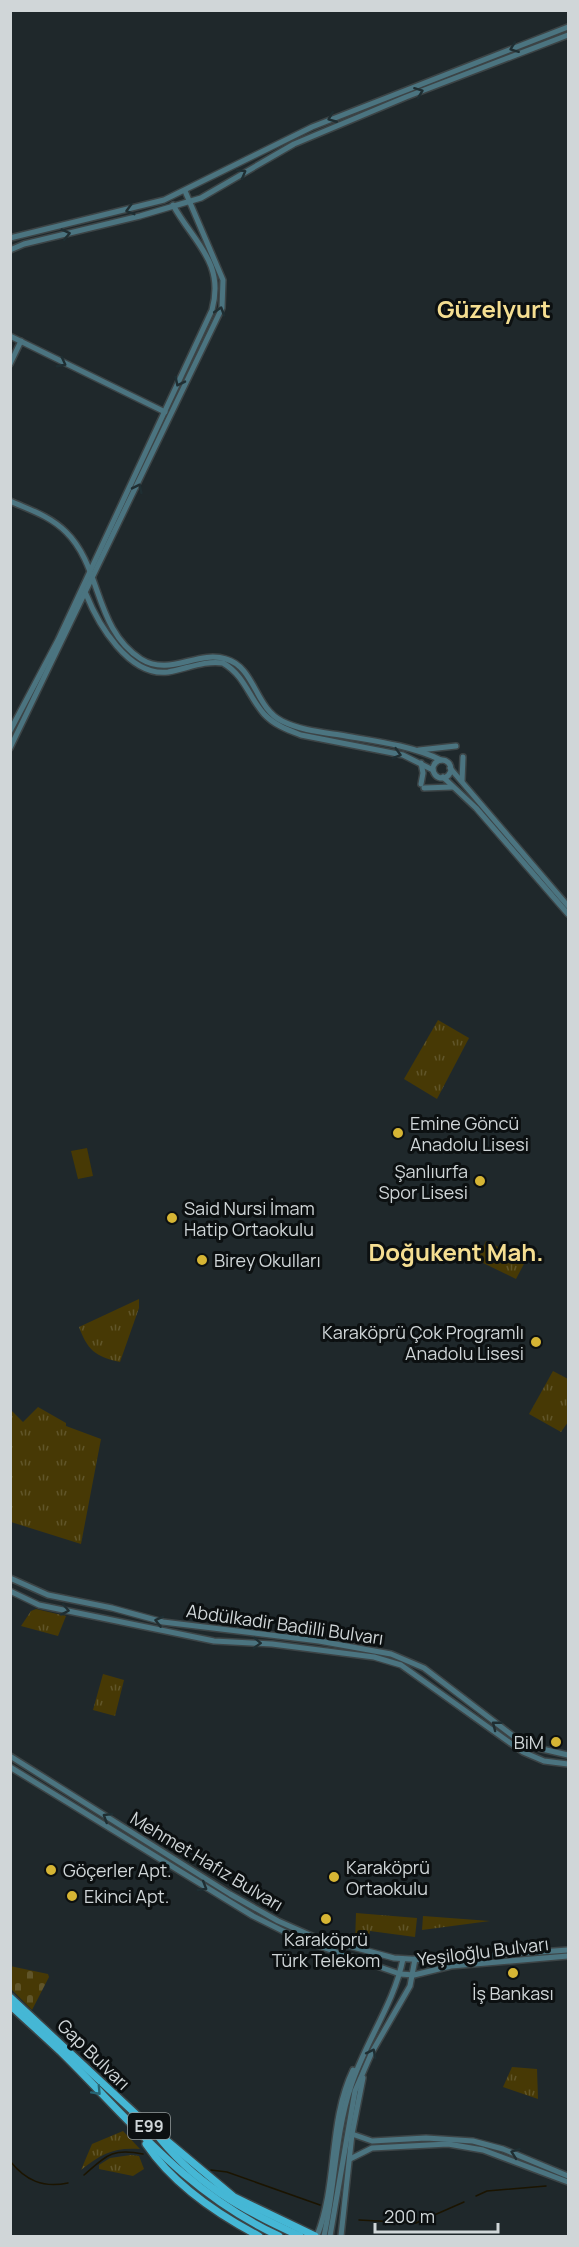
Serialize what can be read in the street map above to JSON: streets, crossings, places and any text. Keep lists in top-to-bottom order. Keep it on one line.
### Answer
{"streets":{"highway":["Gap Bulvarı","E99"],"main road":["Abdülkadir Badilli Bulvarı","Mehmet Hafız Bulvarı","Yeşiloğlu Bulvarı"]},"crossings":[["Mehmet Hafız Bulvarı","Yeşiloğlu Bulvarı"]],"districts":["Güzelyurt","Doğukent Mah."],"places":["Emine Göncü Anadolu Lisesi","Şanlıurfa Spor Lisesi","Said Nursi İmam Hatip Ortaokulu","Birey Okulları","Karaköprü Çok Programlı Anadolu Lisesi","BiM","Göçerler Apt.","Karaköprü Ortaokulu","Ekinci Apt.","Karaköprü Türk Telekom","İş Bankası"],"scale_bar":"200 m"}
